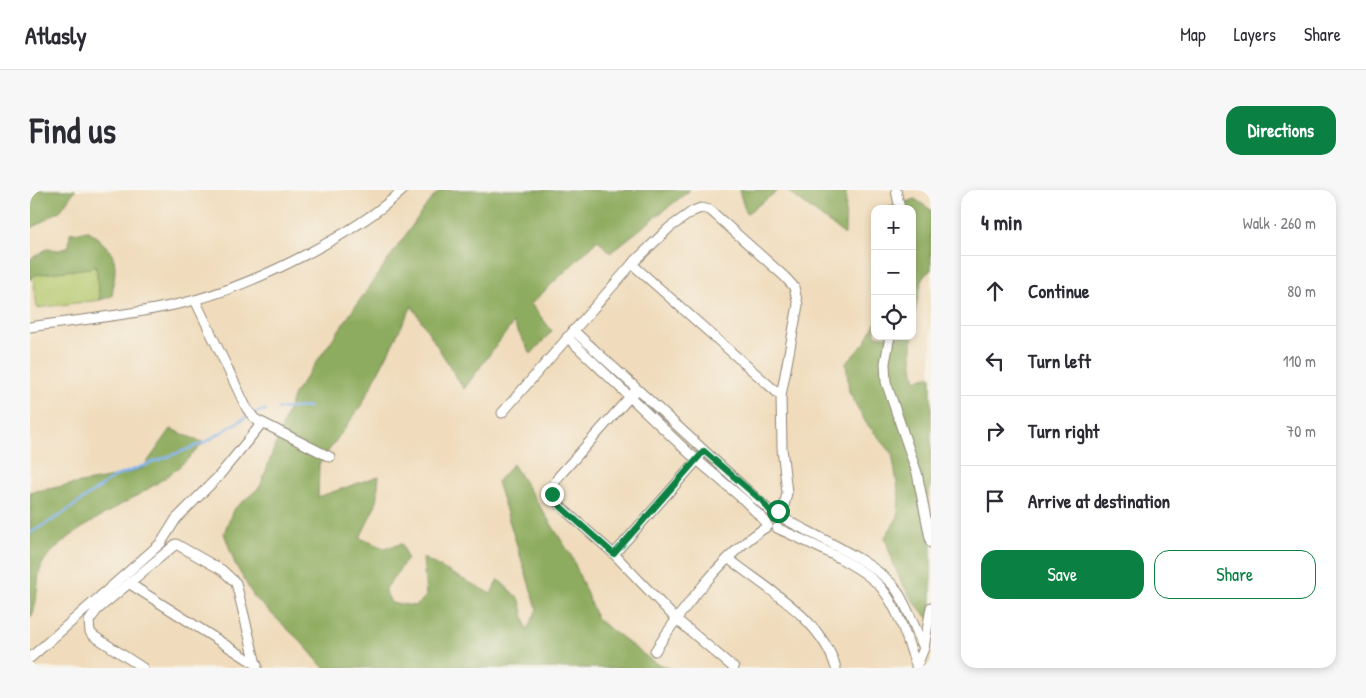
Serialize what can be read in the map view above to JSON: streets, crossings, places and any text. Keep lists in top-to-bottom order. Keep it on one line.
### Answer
{"page":{"header":"Atlasly","nav":["Map","Layers","Share"],"buttons":["Directions",["Save","Share"]],"title":"Find us","heading":["4 min","Walk · 260 m"],"map_buttons":["+","−"],"list":[["Continue","80 m"],["Turn left","110 m"],["Turn right","70 m"],"Arrive at destination"]}}
